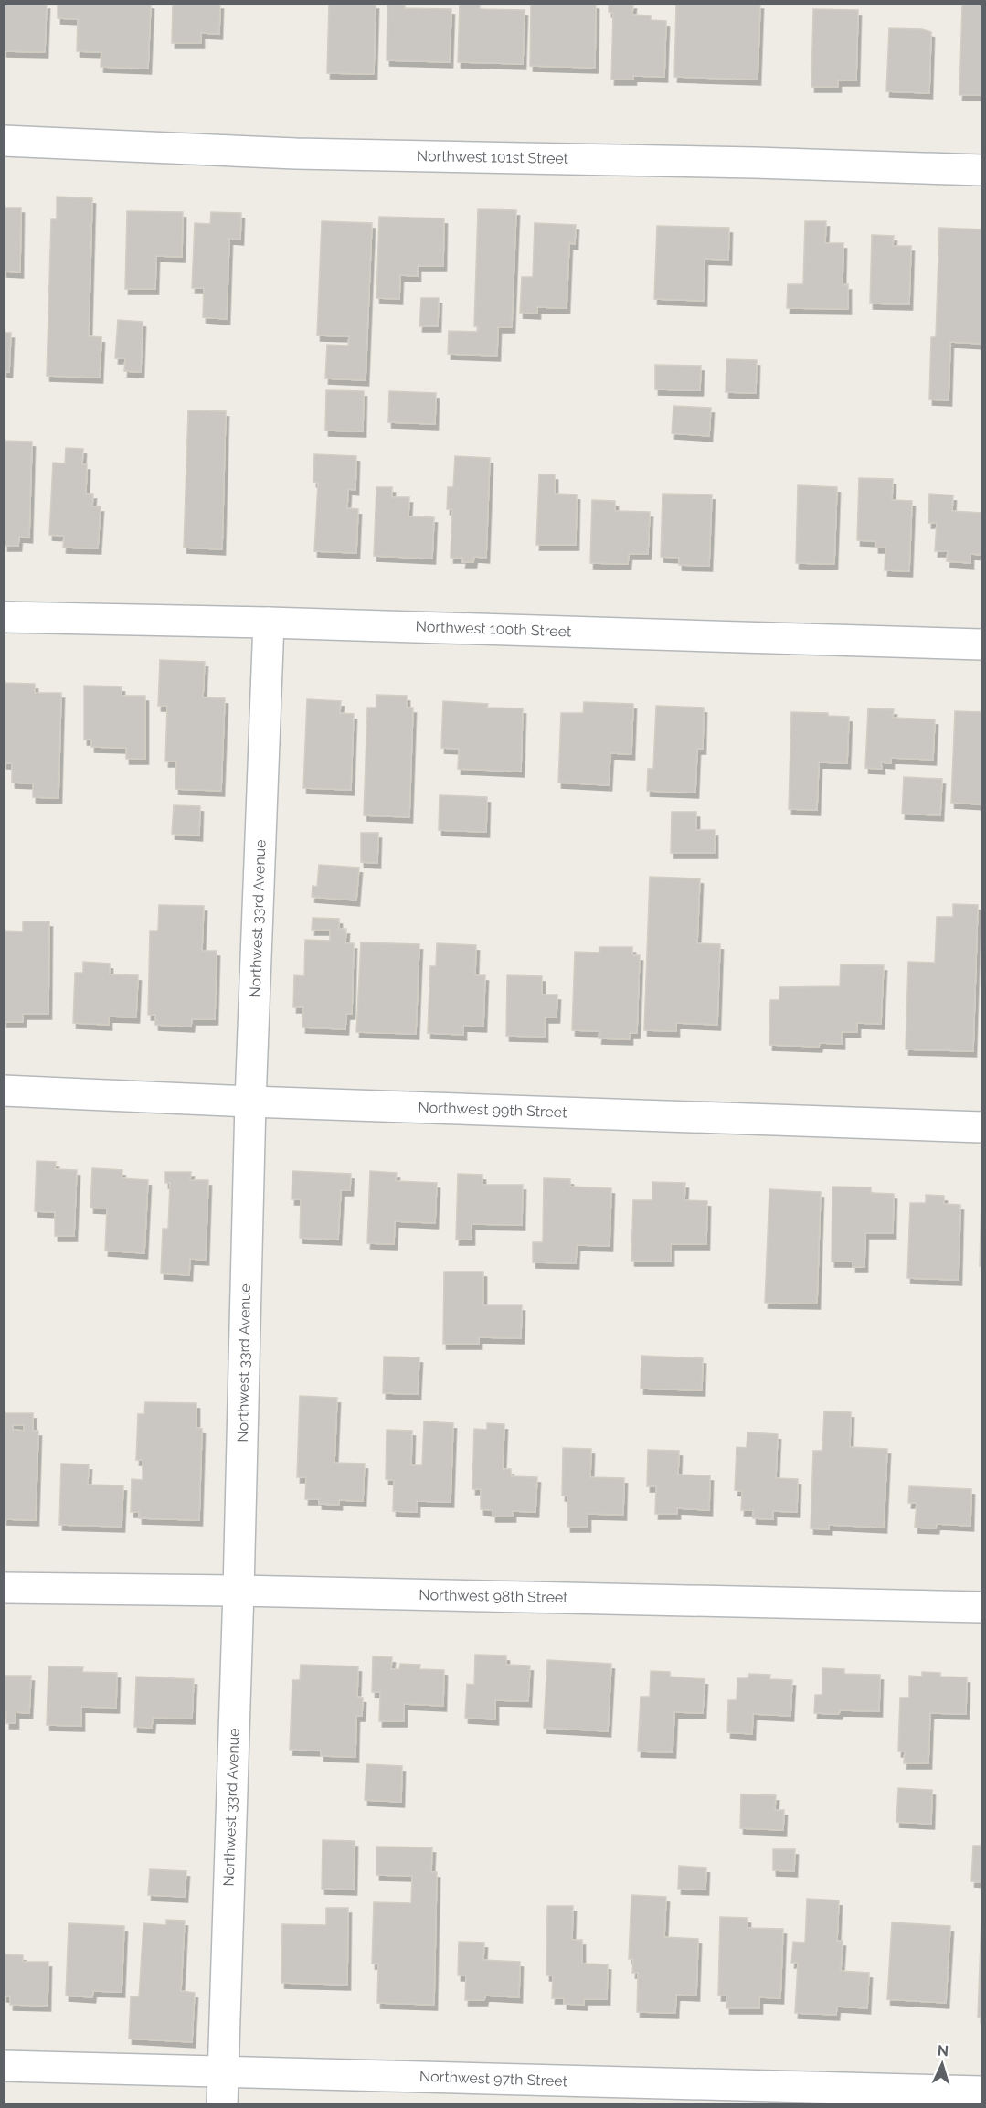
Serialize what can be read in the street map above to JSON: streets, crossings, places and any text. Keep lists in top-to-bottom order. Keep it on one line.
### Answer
{"streets":{"street":["Northwest 101st Street","Northwest 100th Street","Northwest 33rd Avenue","Northwest 99th Street","Northwest 98th Street","Northwest 97th Street"]},"crossings":[["Northwest 100th Street","Northwest 33rd Avenue"],["Northwest 33rd Avenue","Northwest 99th Street"],["Northwest 33rd Avenue","Northwest 98th Street"],["Northwest 33rd Avenue","Northwest 97th Street"]],"north":"top"}
